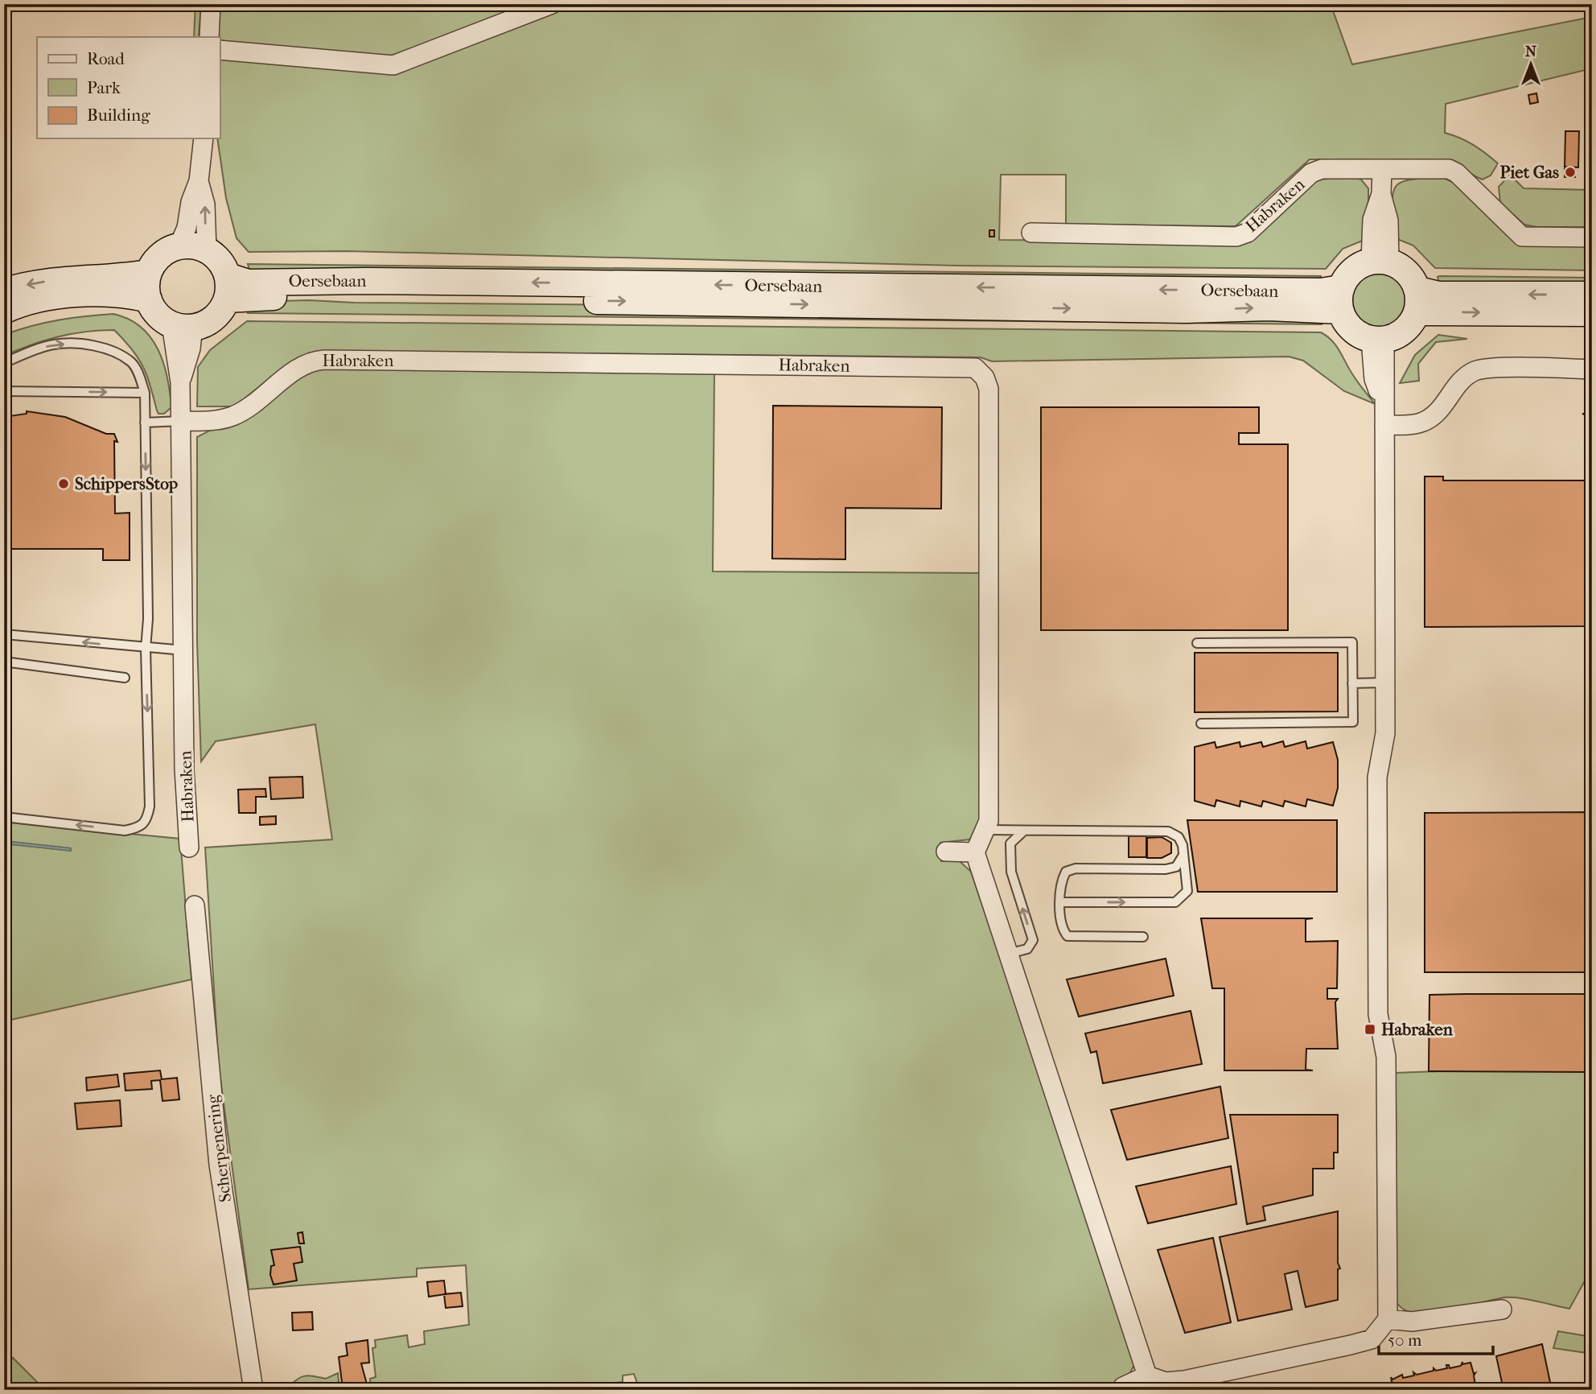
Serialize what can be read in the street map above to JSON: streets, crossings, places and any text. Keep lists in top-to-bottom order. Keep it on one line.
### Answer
{"streets":{"main road":["Oersebaan"],"street":["Habraken","Scherpenering"]},"crossings":[["Habraken","Oersebaan"]],"places":{"other":["Piet Gas","SchippersStop"],"transit":["Habraken"]},"legend":["Road","Park","Building"],"scale_bar":"50 m","north":"top"}
